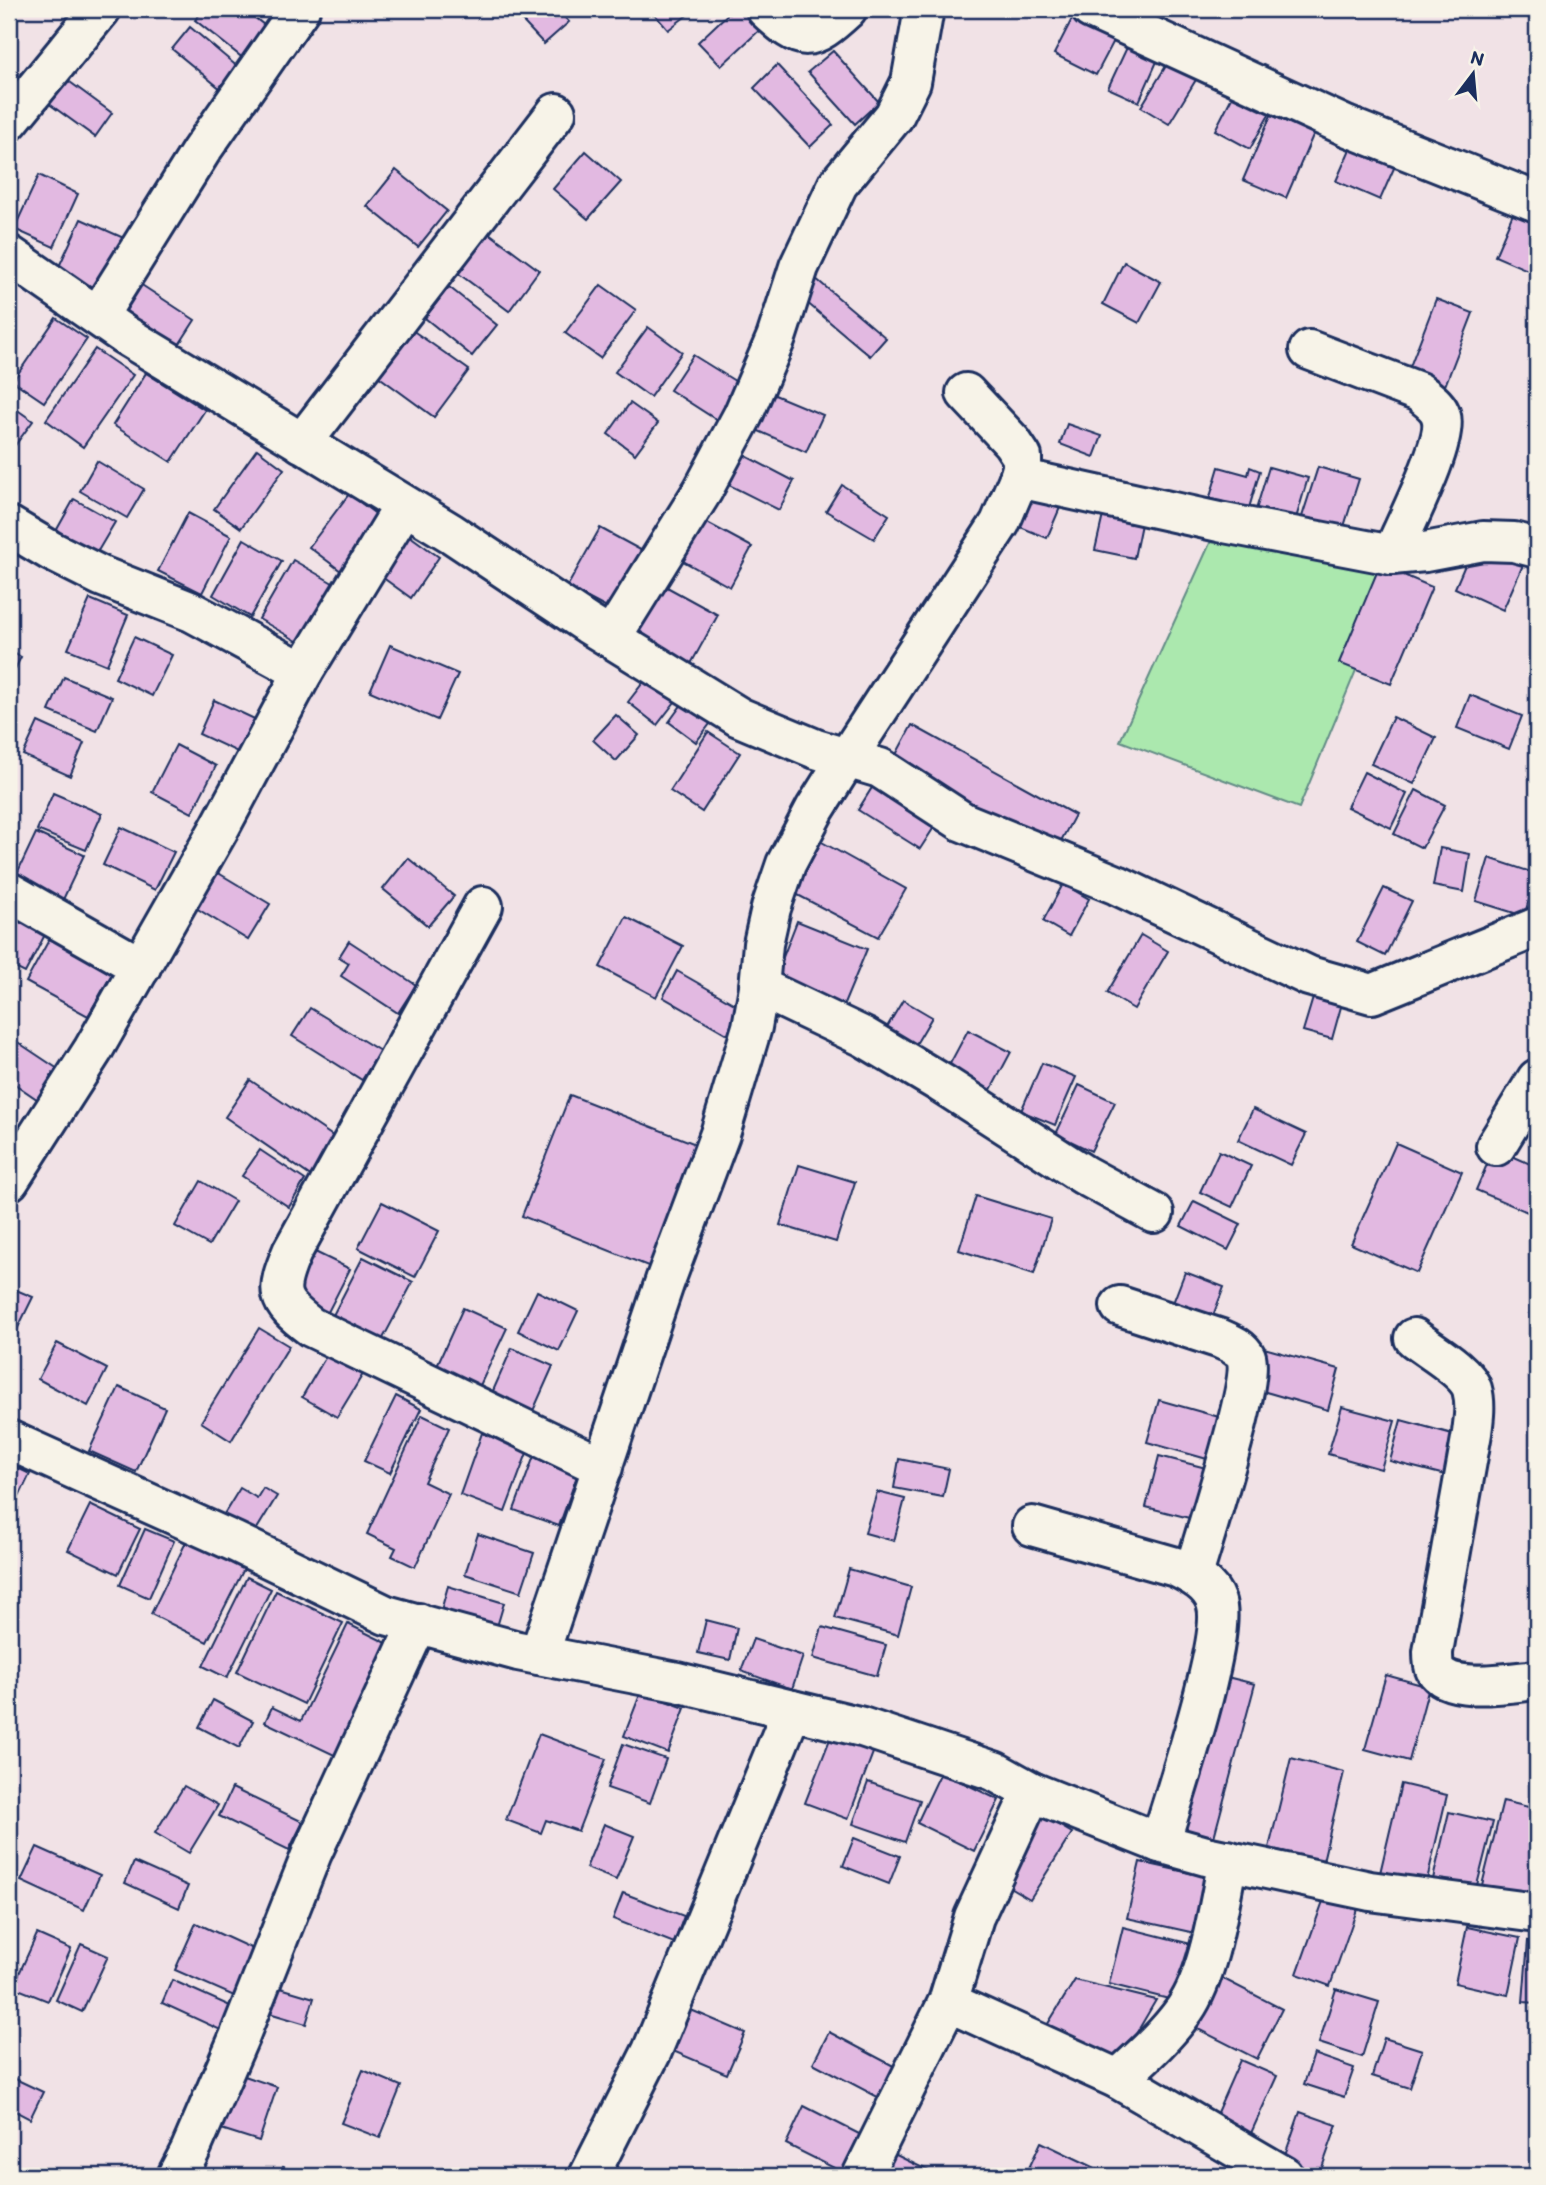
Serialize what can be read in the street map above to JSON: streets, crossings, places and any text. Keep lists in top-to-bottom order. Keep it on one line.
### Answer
{"north":"top"}
